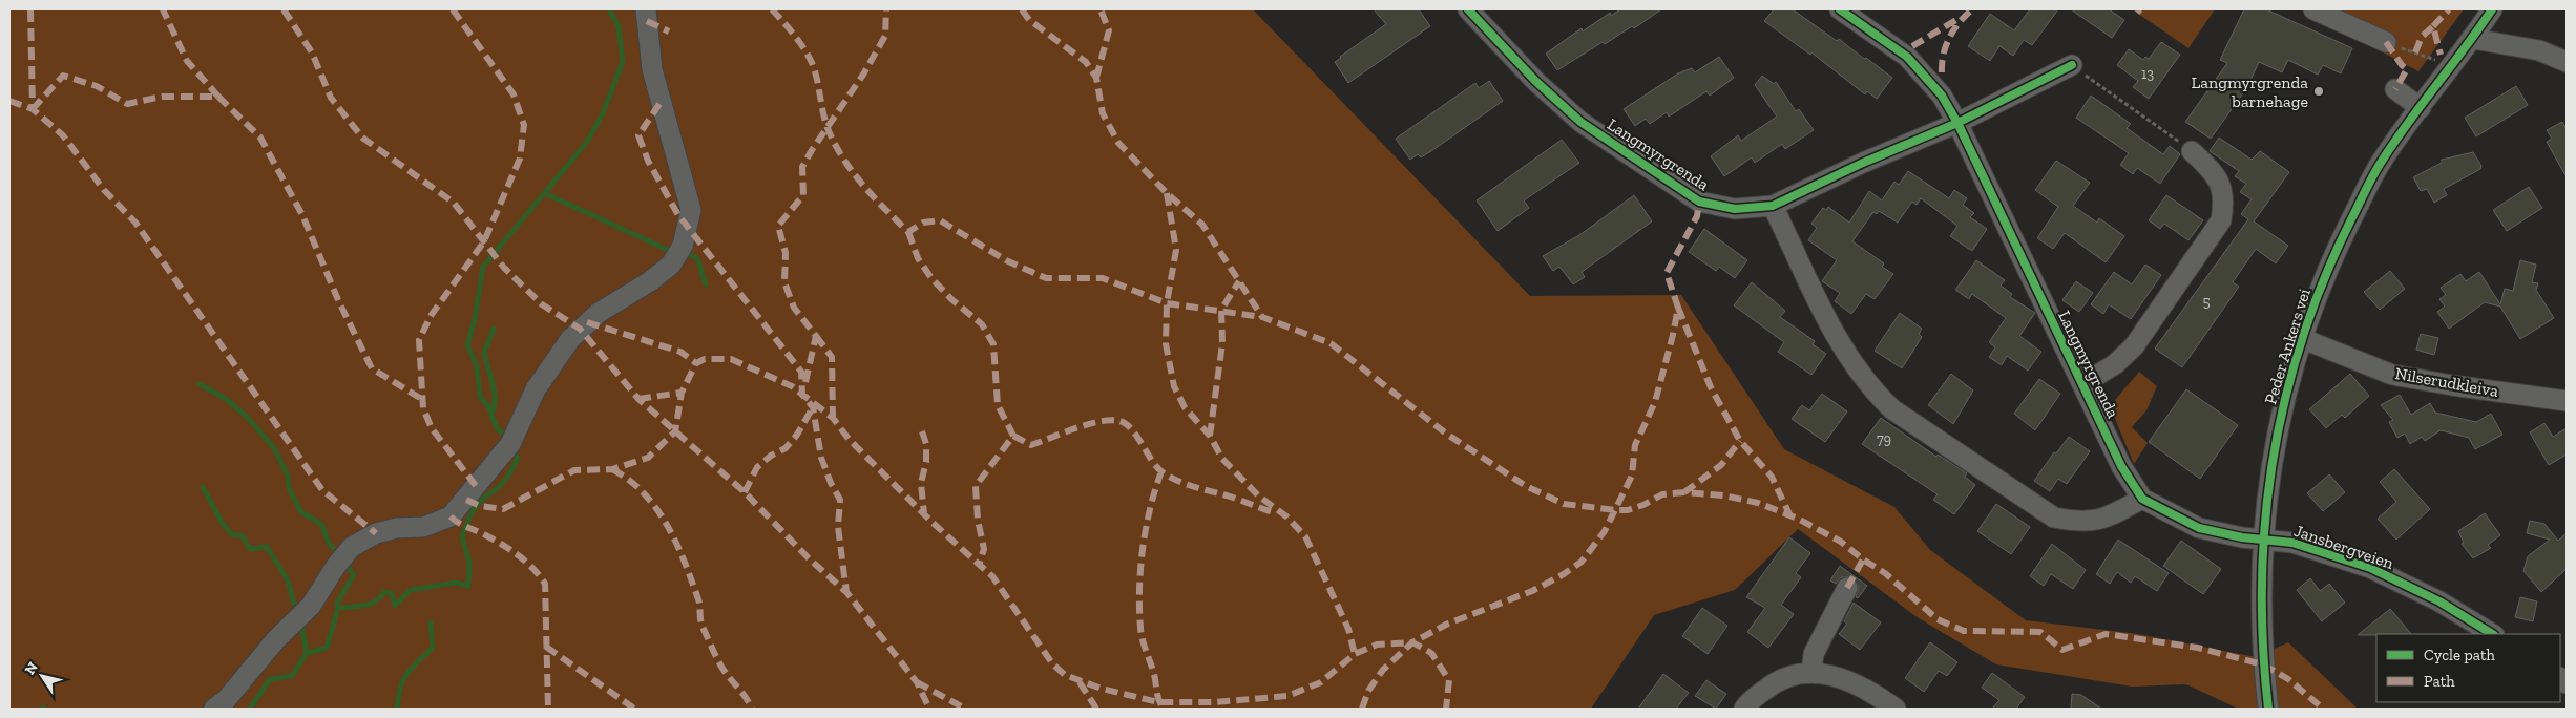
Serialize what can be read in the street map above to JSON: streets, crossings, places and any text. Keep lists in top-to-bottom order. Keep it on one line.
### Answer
{"streets":{"street":["Langmyrgrenda","Peder Ankers vei","Nilserudkleiva","Jansbergveien"]},"crossings":[["Peder Ankers vei","Nilserudkleiva"],["Peder Ankers vei","Jansbergveien"]],"places":["Langmyrgrenda barnehage"],"house_numbers":["13","5","79"],"legend":["Cycle path","Path"],"north":"top left"}
